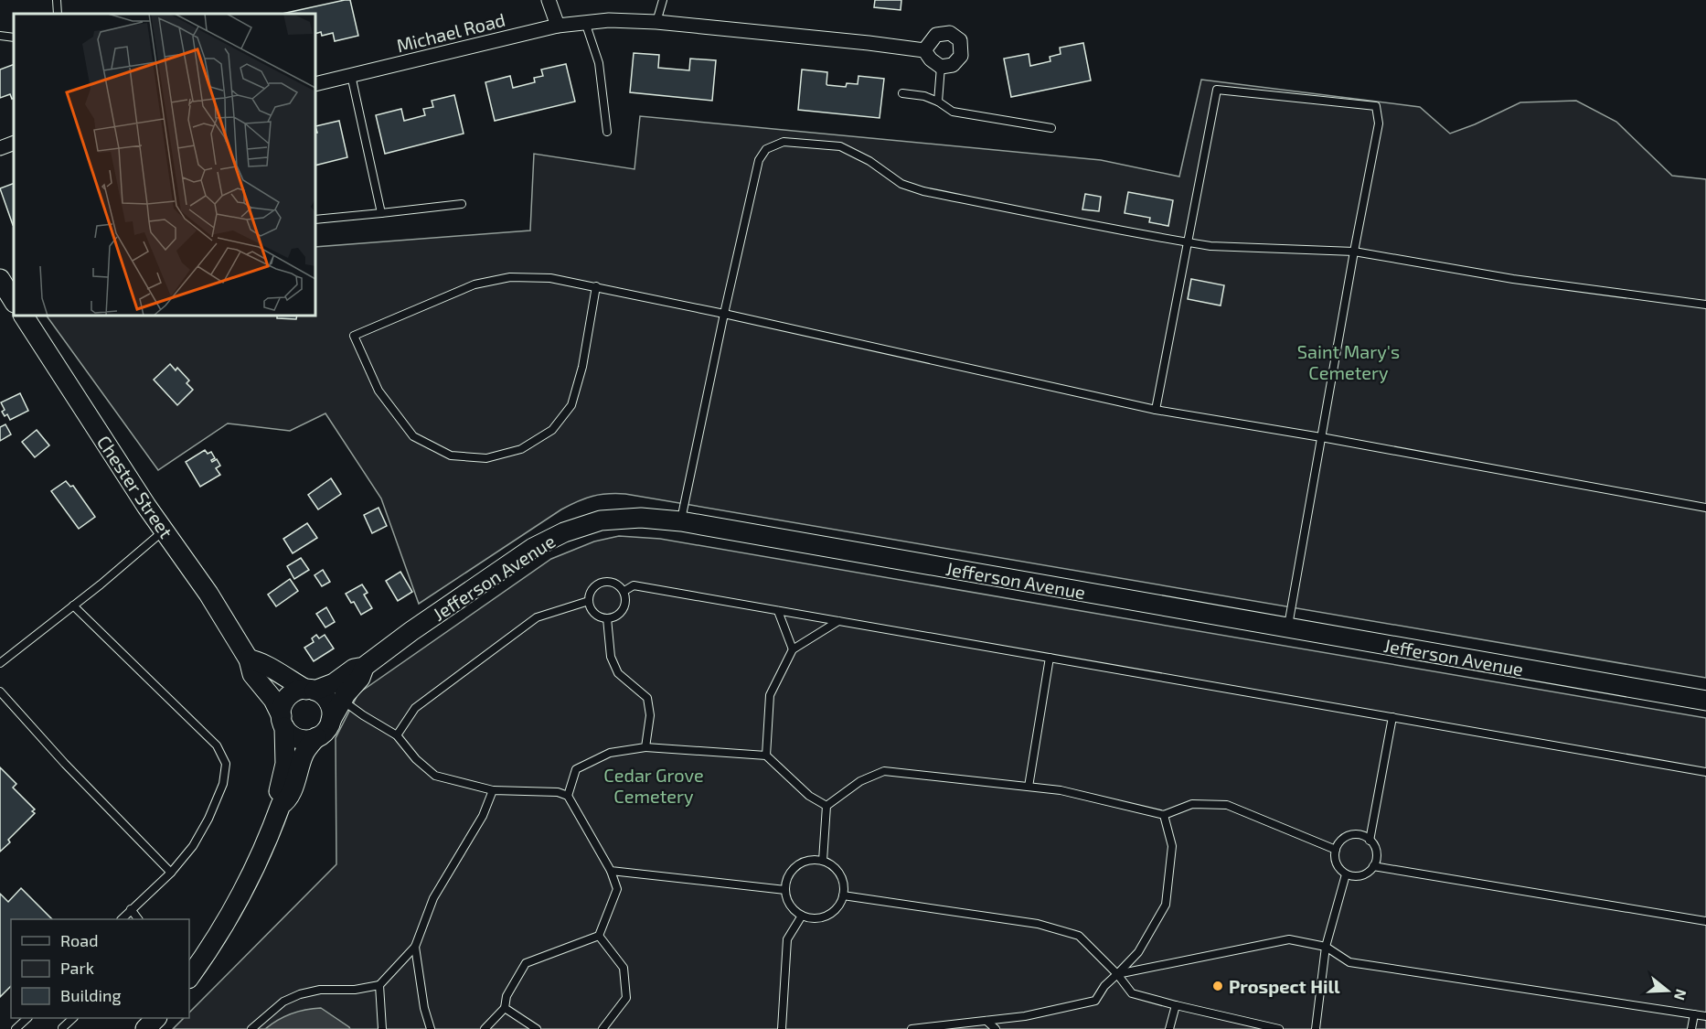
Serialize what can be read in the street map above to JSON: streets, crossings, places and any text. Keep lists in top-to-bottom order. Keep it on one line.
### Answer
{"streets":{"main road":["Chester Street","Jefferson Avenue"],"street":["Michael Road"]},"crossings":[["Chester Street","Jefferson Avenue"]],"parks":["Saint Mary's Cemetery","Cedar Grove Cemetery"],"places":["Prospect Hill"],"legend":["Road","Park","Building"],"north":"right"}
